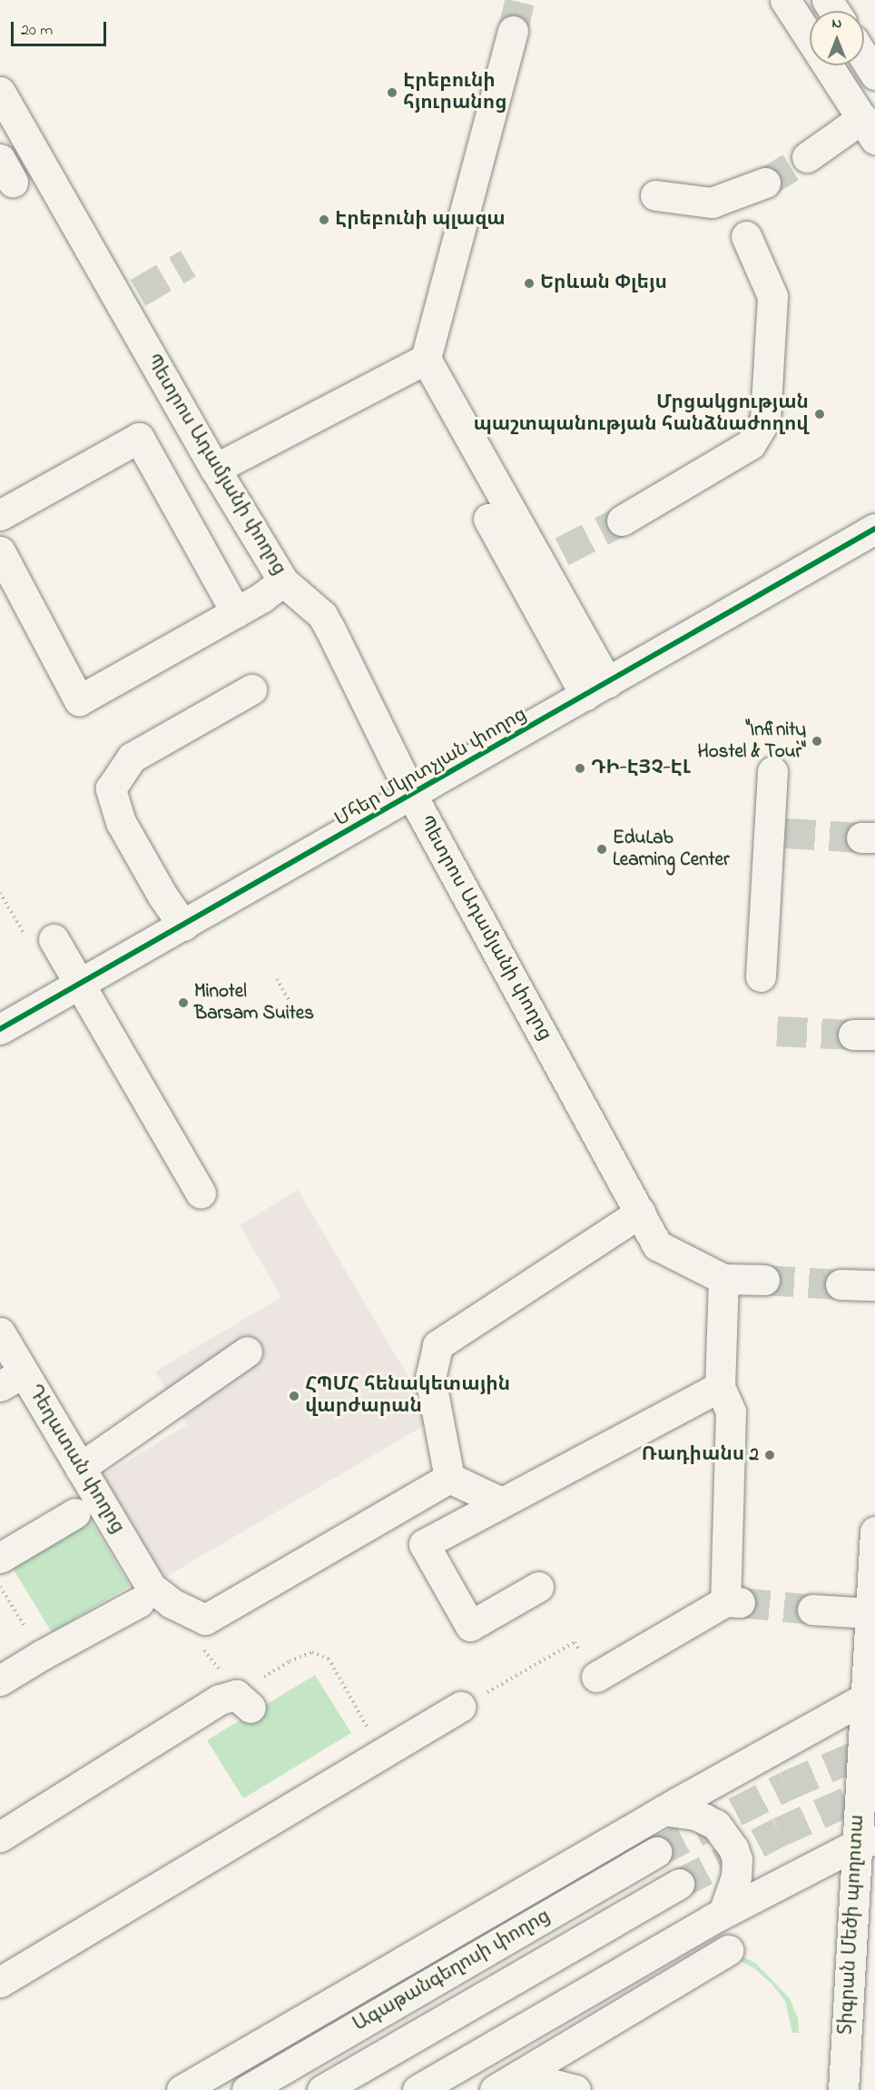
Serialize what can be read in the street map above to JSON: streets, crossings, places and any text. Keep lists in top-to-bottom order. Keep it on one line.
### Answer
{"streets":{"main road":["Պետրոս Ադամյանի փողոց","Մհեր Մկրտչյան փողոց","Դեղատան փողոց","Տիգրան Մեծի պողոտա","Ագաթանգեղոսի փողոց"]},"crossings":[["Պետրոս Ադամյանի փողոց","Մհեր Մկրտչյան փողոց"]],"places":["Էրեբունի հյուրանոց","Էրեբունի պլազա","Երևան Փլեյս","Մրցակցության պաշտպանության հանձնաժողով","\"Infinity Hostel & Tour\"","ԴԻ-ԷՅՉ-ԷԼ","EduLab Learning Center","Minotel Barsam Suites","ՀՊՄՀ հենակետային վարժարան","Ռադիանս 2"],"scale_bar":"20 m","north":"top"}
